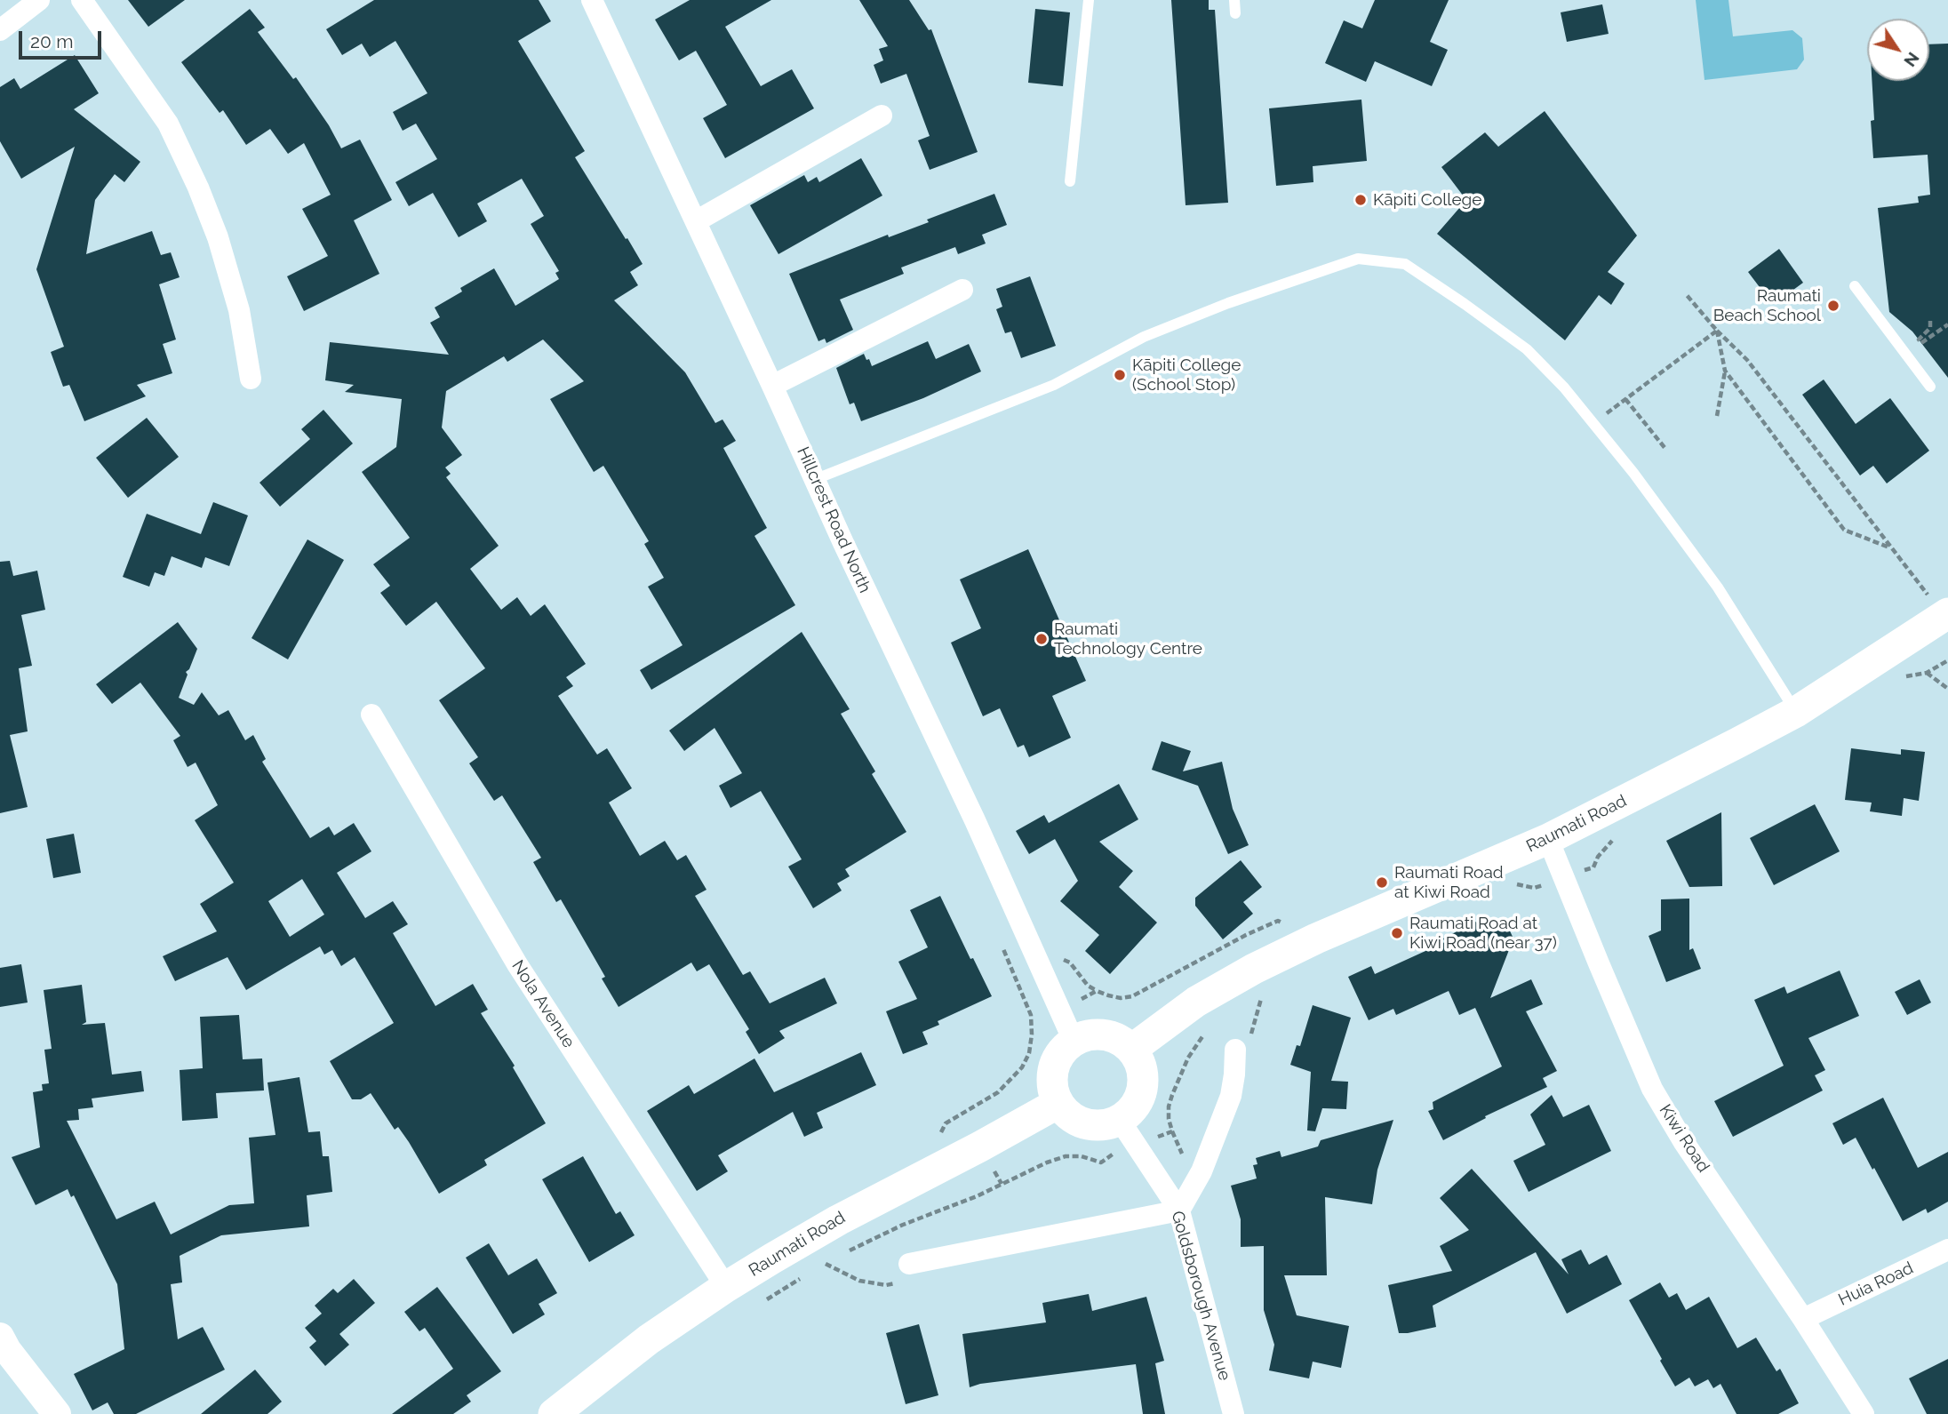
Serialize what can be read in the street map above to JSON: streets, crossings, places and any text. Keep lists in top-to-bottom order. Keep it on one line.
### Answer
{"streets":{"main road":["Raumati Road"],"street":["Hillcrest Road North","Nola Avenue","Kiwi Road","Huia Road","Goldsborough Avenue"]},"crossings":[["Hillcrest Road North","Raumati Road"],["Hillcrest Road North","Goldsborough Avenue"],["Raumati Road","Nola Avenue"],["Raumati Road","Kiwi Road"],["Raumati Road","Goldsborough Avenue"],["Kiwi Road","Huia Road"]],"places":["Kāpiti College","Raumati Beach School","Kāpiti College (School Stop)","Raumati Technology Centre","Raumati Road at Kiwi Road","Raumati Road at Kiwi Road (near 37)"],"scale_bar":"20 m","north":"bottom right"}
